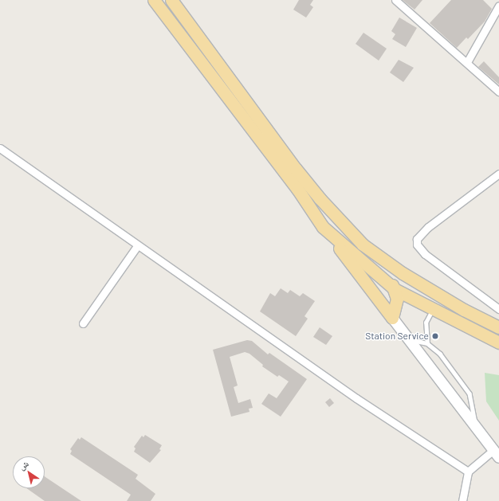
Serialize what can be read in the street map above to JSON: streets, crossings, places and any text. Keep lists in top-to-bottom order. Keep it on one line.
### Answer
{"places":["Station Service"],"north":"top left"}
